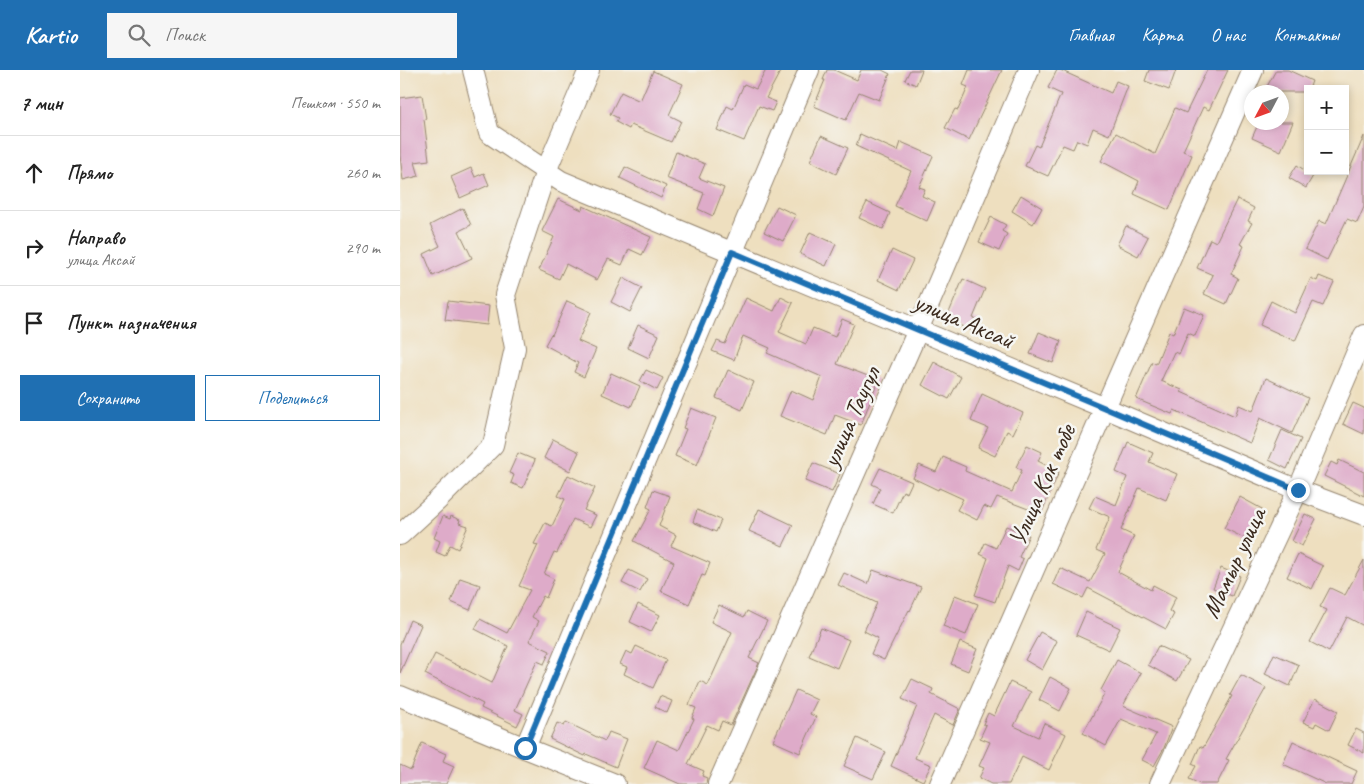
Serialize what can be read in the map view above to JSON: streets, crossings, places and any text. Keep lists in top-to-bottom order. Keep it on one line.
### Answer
{"streets":{"street":["улица Аксай","улица Таугул","Улица Кок тобе","Мамыр улица"]},"crossings":[["улица Аксай","улица Таугул"],["улица Аксай","Улица Кок тобе"],["улица Аксай","Мамыр улица"]],"north":"bottom left","page":{"header":"Kartio","search":"Поиск","nav":["Главная","Карта","О нас","Контакты"],"heading":["7 мин","Пешком · 550 m"],"map_buttons":["+","−"],"list":[["Прямо","260 m"],["Направо","улица Аксай","290 m"],"Пункт назначения"],"buttons":["Сохранить","Поделиться"]}}
